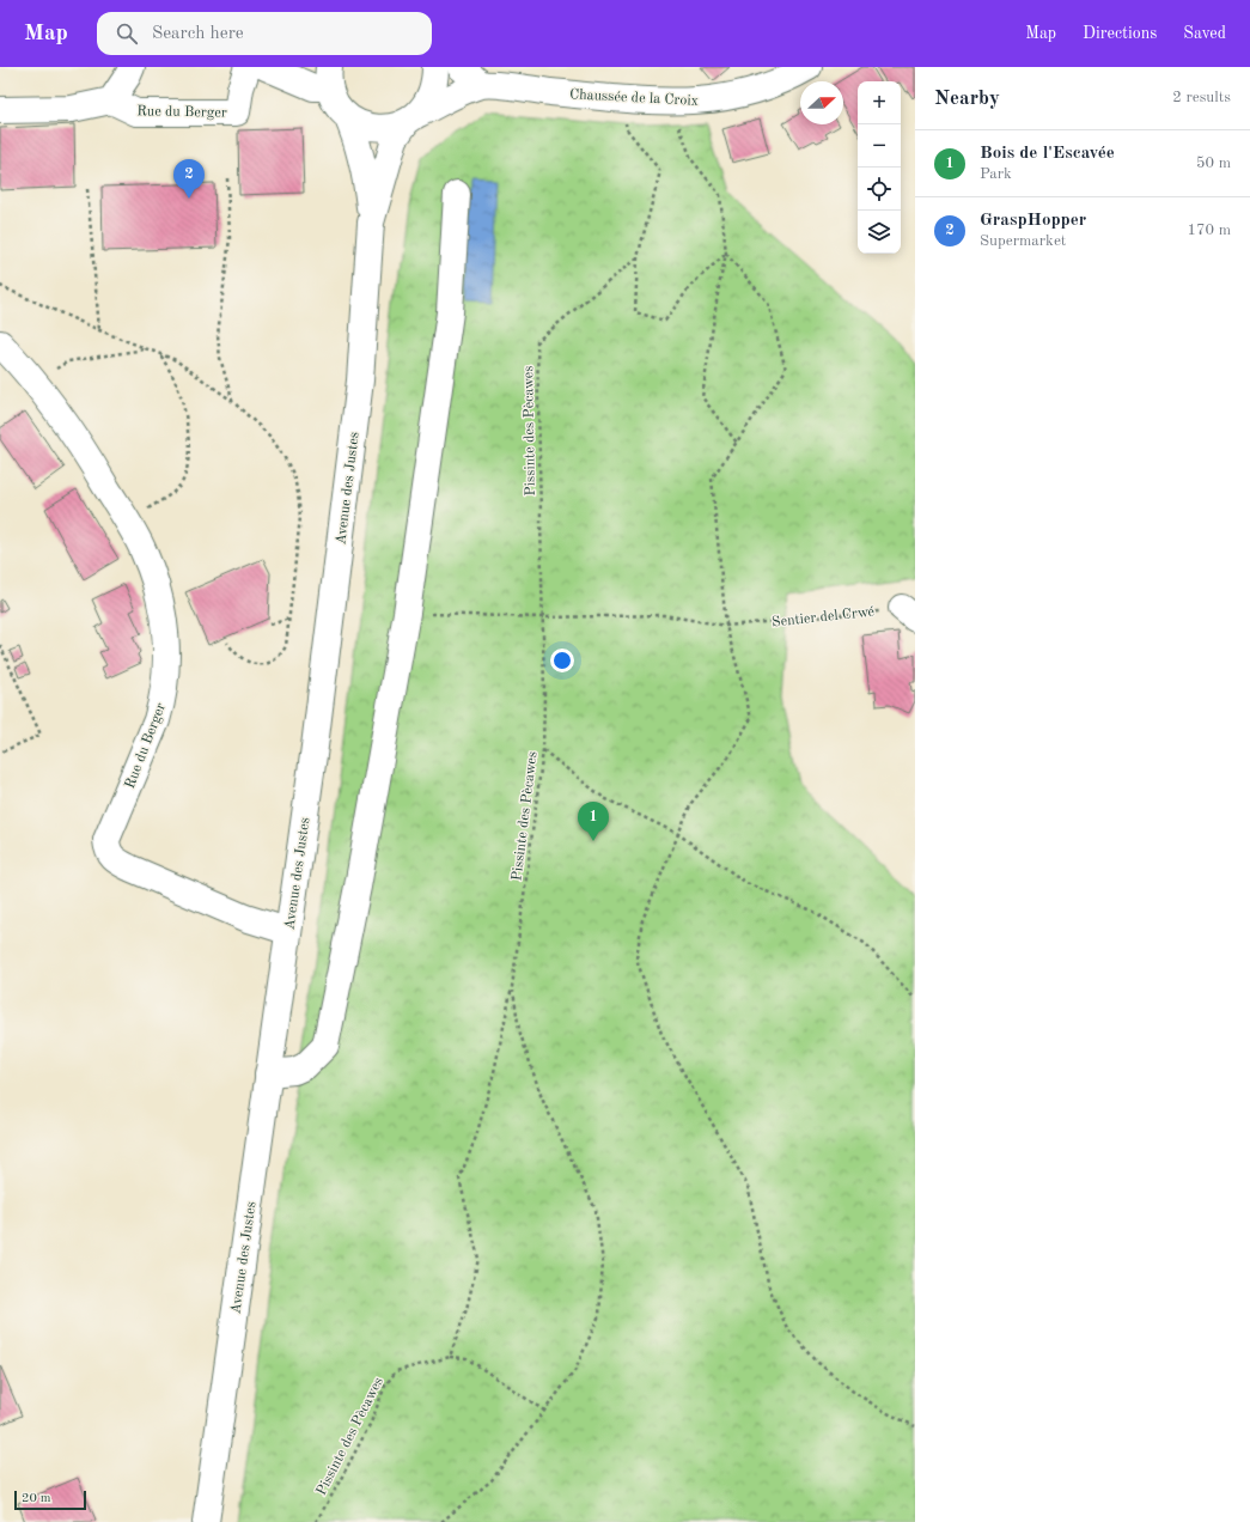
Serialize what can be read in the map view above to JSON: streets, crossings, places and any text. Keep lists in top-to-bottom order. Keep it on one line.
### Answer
{"streets":{"main road":["Chaussée de la Croix","Rue du Berger","Avenue des Justes"],"path":["Pissinte des Pècawes","Sentier del Crwé"]},"crossings":[["Chaussée de la Croix","Avenue des Justes"],["Rue du Berger","Avenue des Justes"],["Pissinte des Pècawes","Sentier del Crwé"]],"scale_bar":"20 m","north":"right","page":{"header":"Map","search":"Search here","nav":["Map","Directions","Saved"],"heading":["Nearby","2 results"],"map_buttons":["+","−"],"list":[{"mark":"1","name":"Bois de l'Escavée","note":"Park","value":"50 m"},{"mark":"2","name":"GraspHopper","note":"Supermarket","value":"170 m"}],"pins":["2","1"],"scale":"20 m"}}
